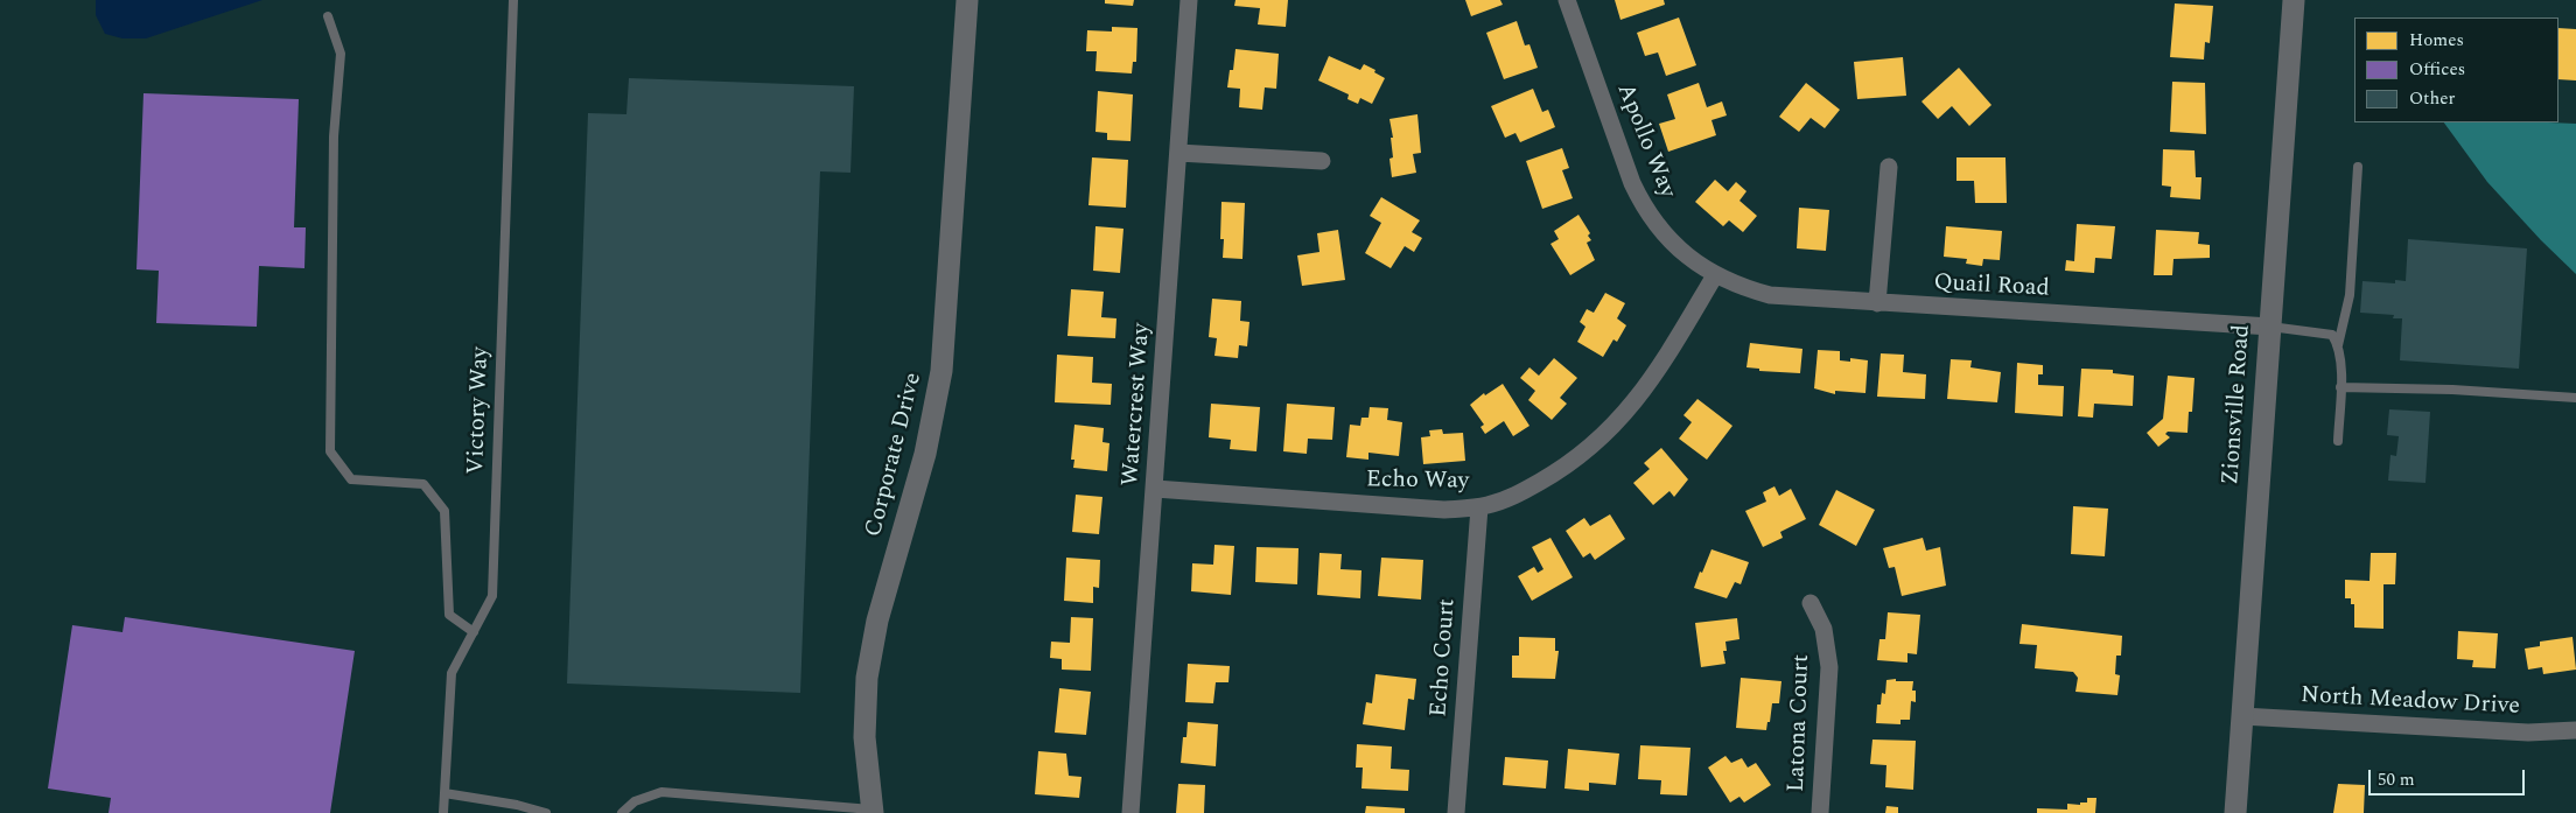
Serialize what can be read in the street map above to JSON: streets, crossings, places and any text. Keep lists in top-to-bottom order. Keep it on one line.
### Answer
{"streets":{"street":["Apollo Way","Quail Road","Watercrest Way","Zionsville Road","Corporate Drive","Echo Way","Echo Court","North Meadow Drive","Latona Court"],"lane":["Victory Way"]},"crossings":[["Apollo Way","Quail Road"],["Apollo Way","Echo Way"],["Quail Road","Zionsville Road"],["Quail Road","Echo Way"],["Watercrest Way","Echo Way"],["Zionsville Road","North Meadow Drive"],["Echo Way","Echo Court"]],"legend":["Homes","Offices","Other"],"scale_bar":"50 m"}
